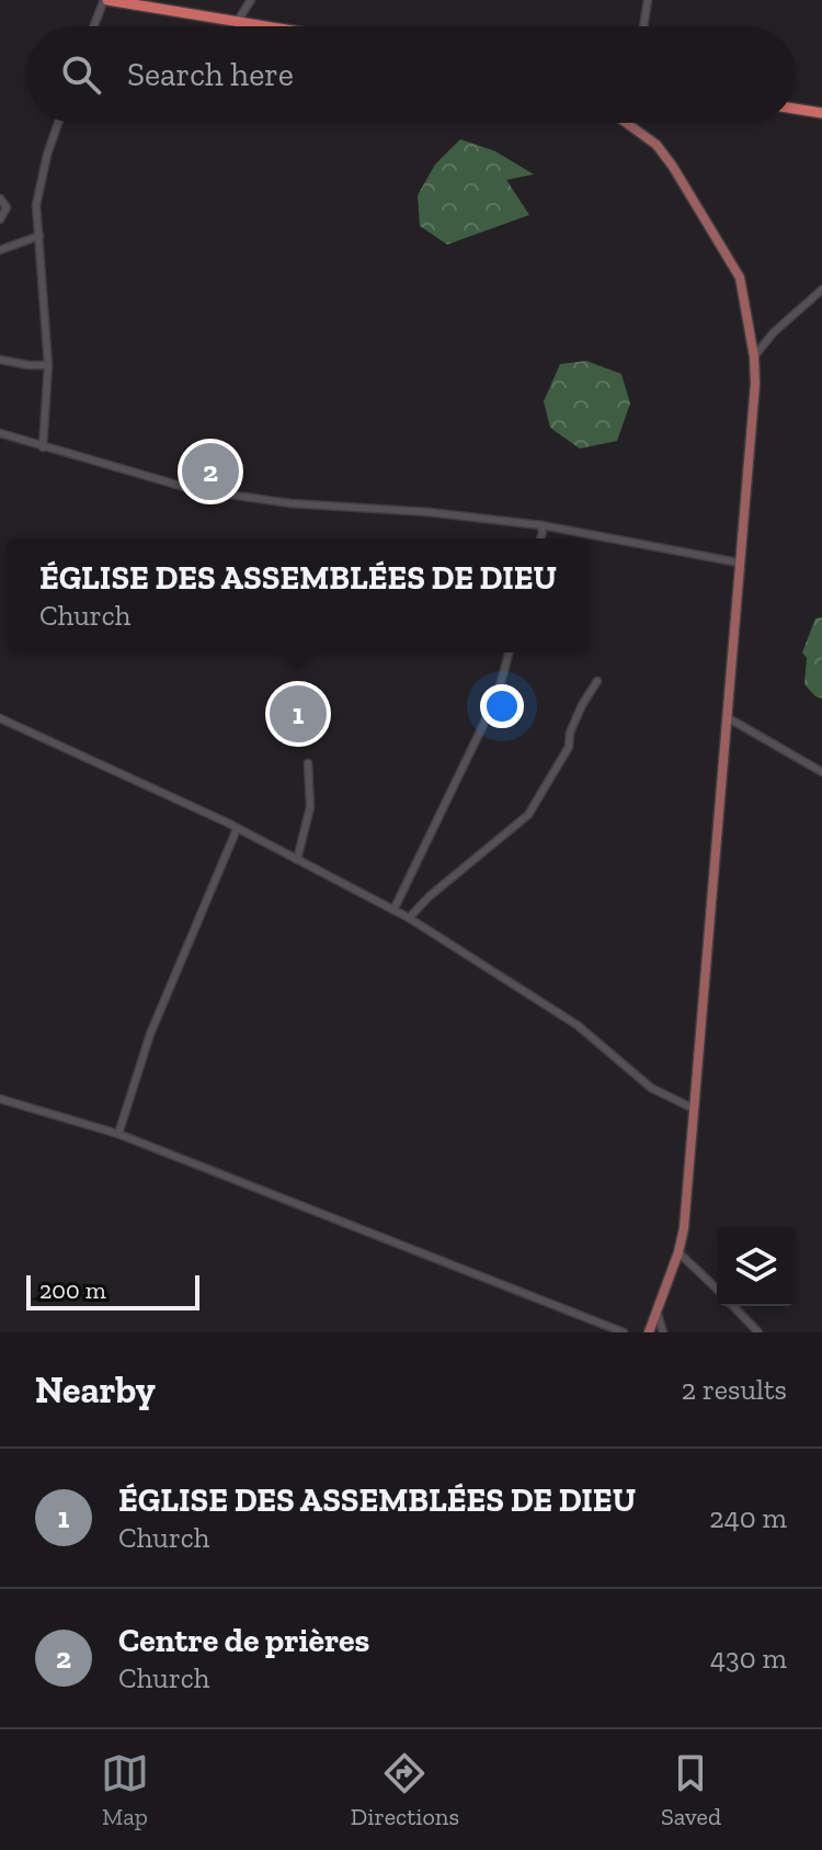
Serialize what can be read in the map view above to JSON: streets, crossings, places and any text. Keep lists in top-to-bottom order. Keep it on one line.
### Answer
{"scale_bar":"200 m","page":{"search":"Search here","pins":["2","1"],"popup":["ÉGLISE DES ASSEMBLÉES DE DIEU","Church"],"scale":"200 m","heading":["Nearby","2 results"],"list":[{"mark":"1","name":"ÉGLISE DES ASSEMBLÉES DE DIEU","note":"Church","value":"240 m"},{"mark":"2","name":"Centre de prières","note":"Church","value":"430 m"}],"nav":["Map","Directions","Saved"]}}
